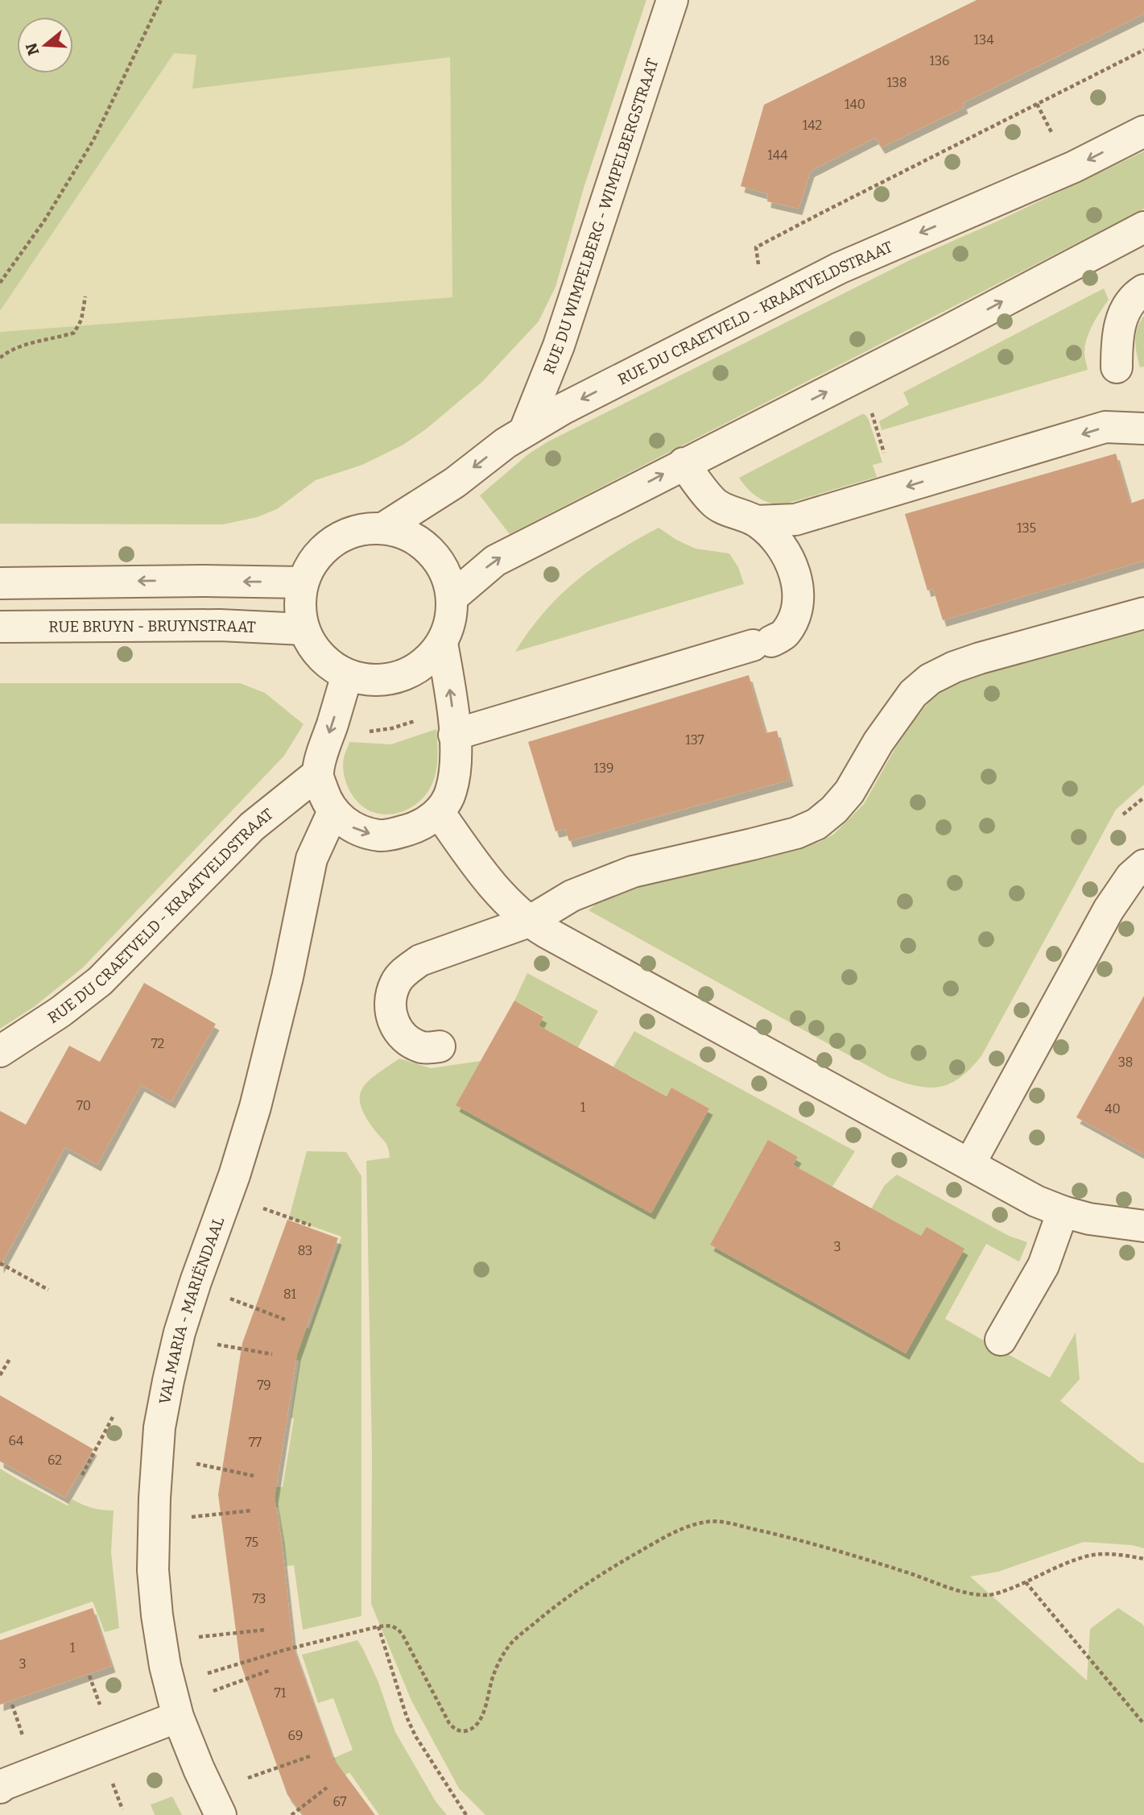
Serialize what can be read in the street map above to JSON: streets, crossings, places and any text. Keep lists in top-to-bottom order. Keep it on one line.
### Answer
{"streets":{"street":["RUE DU WIMPELBERG - WIMPELBERGSTRAAT","RUE DU CRAETVELD - KRAATVELDSTRAAT","RUE BRUYN - BRUYNSTRAAT","VAL MARIA - MARIËNDAAL"]},"crossings":[["RUE DU WIMPELBERG - WIMPELBERGSTRAAT","RUE DU CRAETVELD - KRAATVELDSTRAAT"],["RUE DU CRAETVELD - KRAATVELDSTRAAT","RUE BRUYN - BRUYNSTRAAT"]],"house_numbers":["134","136","138","140","142","144","135","137","139","72","38","70","1","40","3","83","81","79","64","77","62","75","73","1","3","71","69","67"],"north":"left"}
